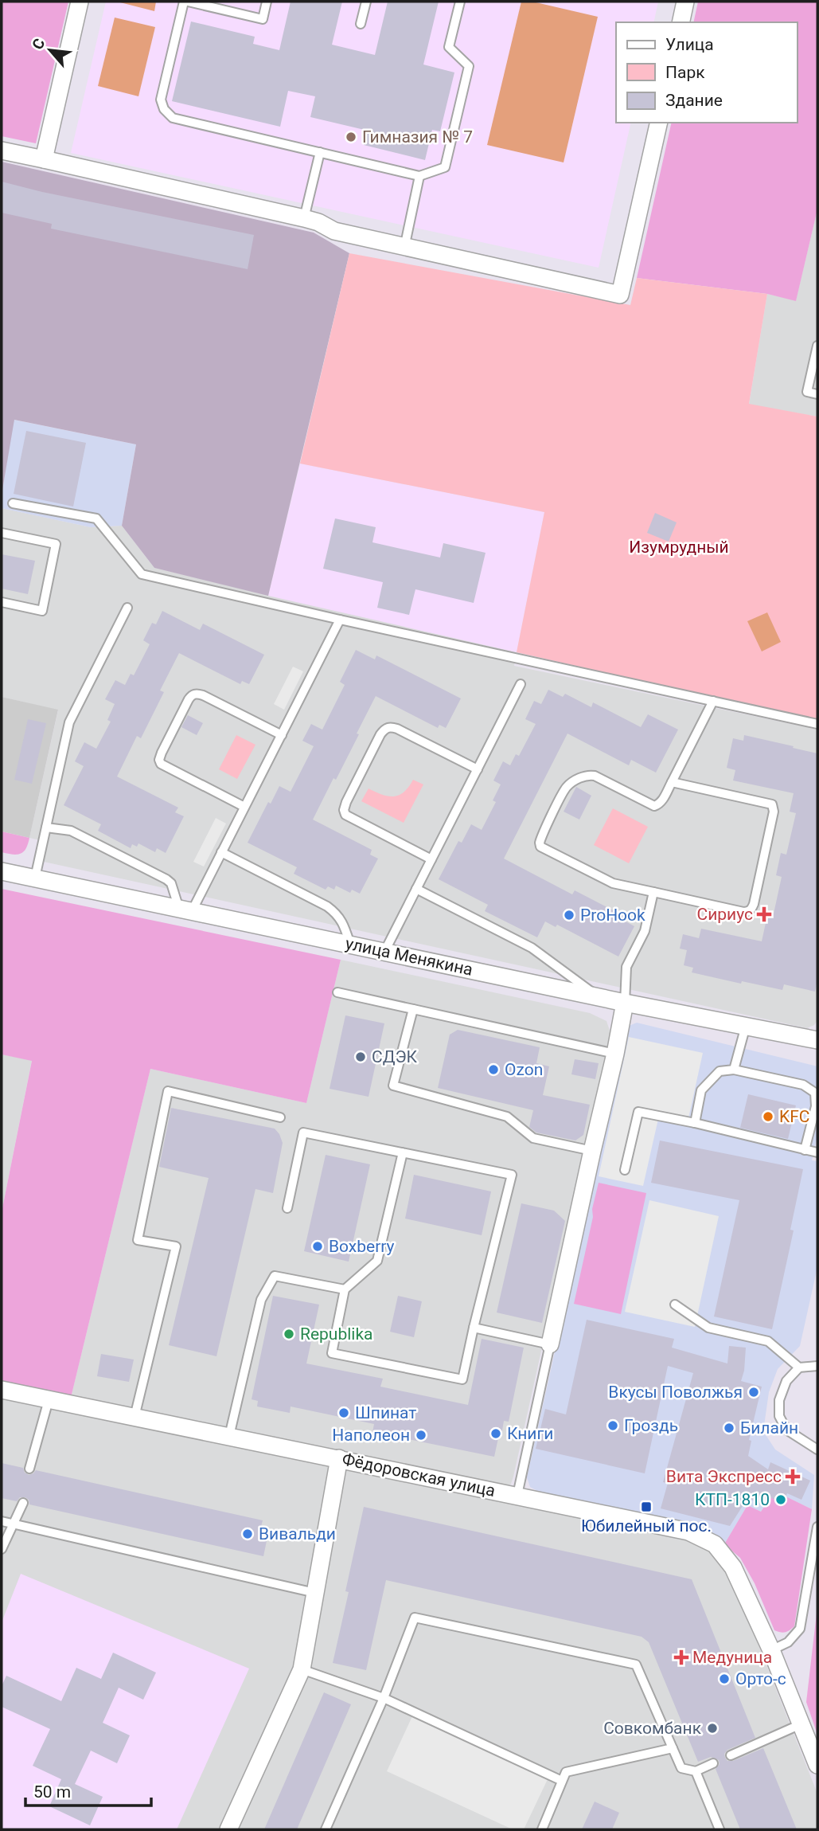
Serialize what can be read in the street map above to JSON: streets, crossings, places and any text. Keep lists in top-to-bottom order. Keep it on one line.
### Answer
{"streets":{"street":["улица Менякина","Фёдоровская улица"]},"parks":["Изумрудный"],"places":{"other":["Гимназия № 7","ProHook","СДЭК","Ozon","KFC","Boxberry","Republika","Вкусы Поволжья","Шпинат","Гроздь","Билайн","Книги","Наполеон","КТП-1810","Вивальди","Орто-с","Совкомбанк"],"health":["Сириус","Вита Экспресс","Медуница"],"transit":["Юбилейный пос."]},"legend":["Улица","Парк","Здание"],"scale_bar":"50 m","north":"top left"}
